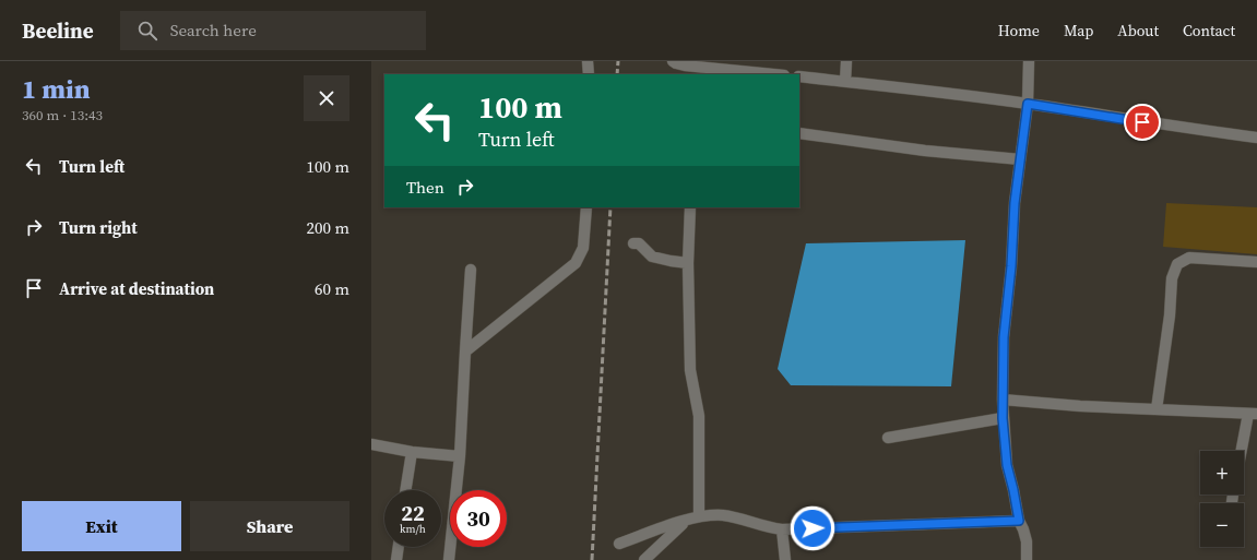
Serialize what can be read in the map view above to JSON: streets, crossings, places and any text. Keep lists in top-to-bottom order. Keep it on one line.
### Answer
{"page":{"header":"Beeline","search":"Search here","nav":["Home","Map","About","Contact"],"heading":["1 min","360 m · 13:43"],"turn":["100 m","Turn left"],"list":[{"name":"Turn left","value":"100 m"},{"name":"Turn right","value":"200 m"},{"name":"Arrive at destination","value":"60 m"}],"then":"Then","map_buttons":["+","−"],"speed":"22 km/h","limit":"30","buttons":["Exit","Share"]}}
